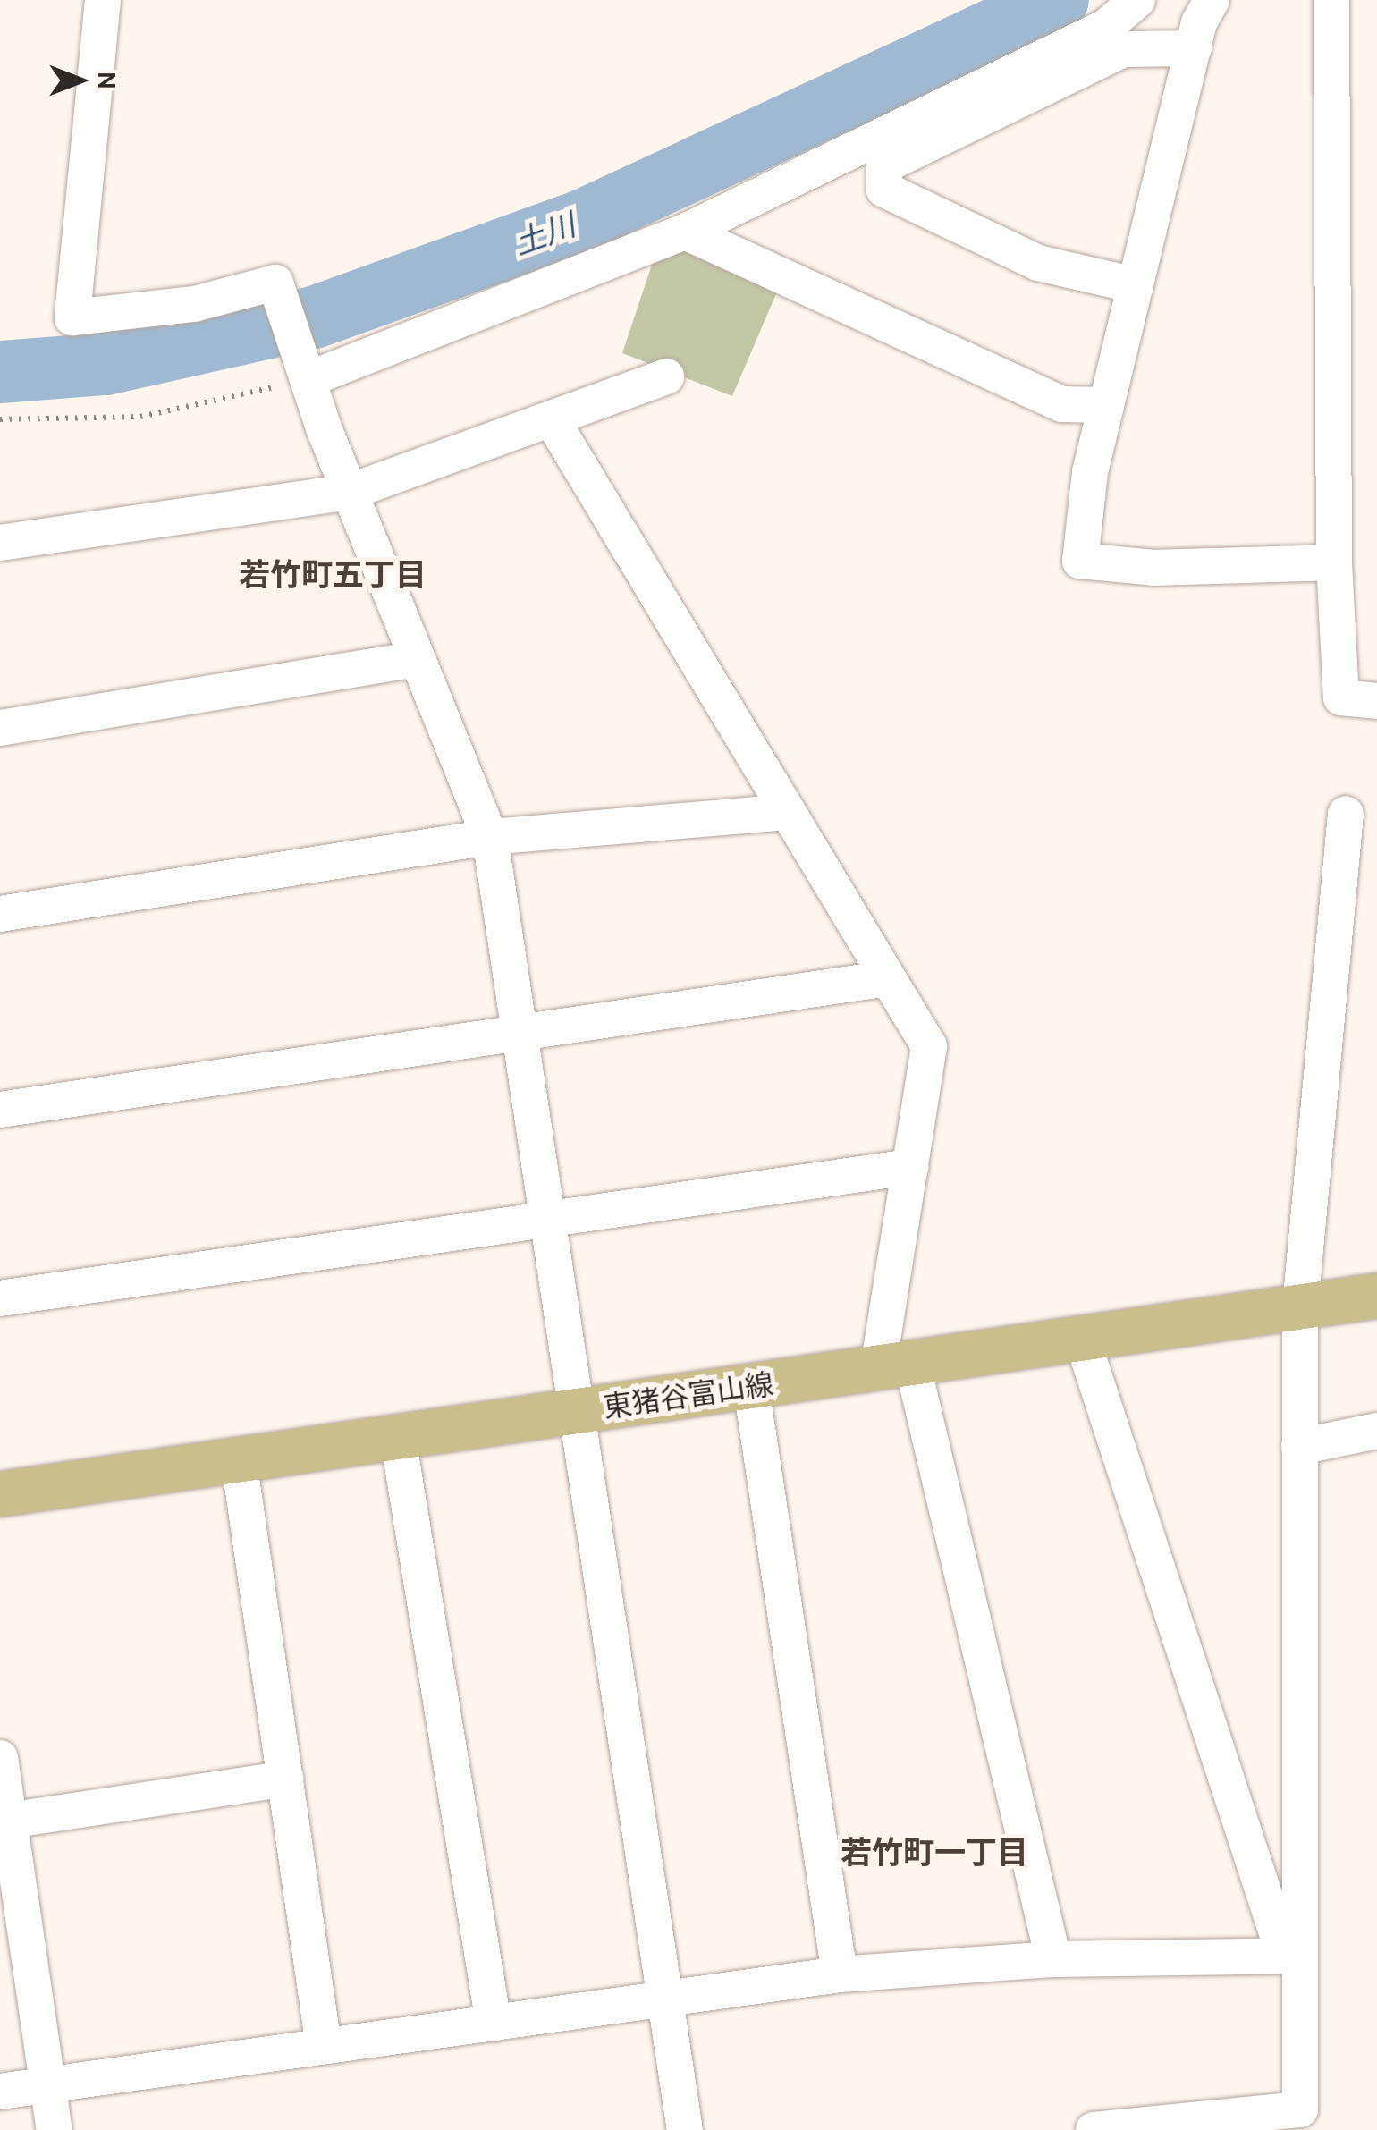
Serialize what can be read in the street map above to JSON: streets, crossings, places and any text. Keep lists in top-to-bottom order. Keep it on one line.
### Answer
{"streets":{"main road":["東猪谷富山線"]},"districts":["若竹町五丁目","若竹町一丁目"],"water":["土川"],"north":"right"}
